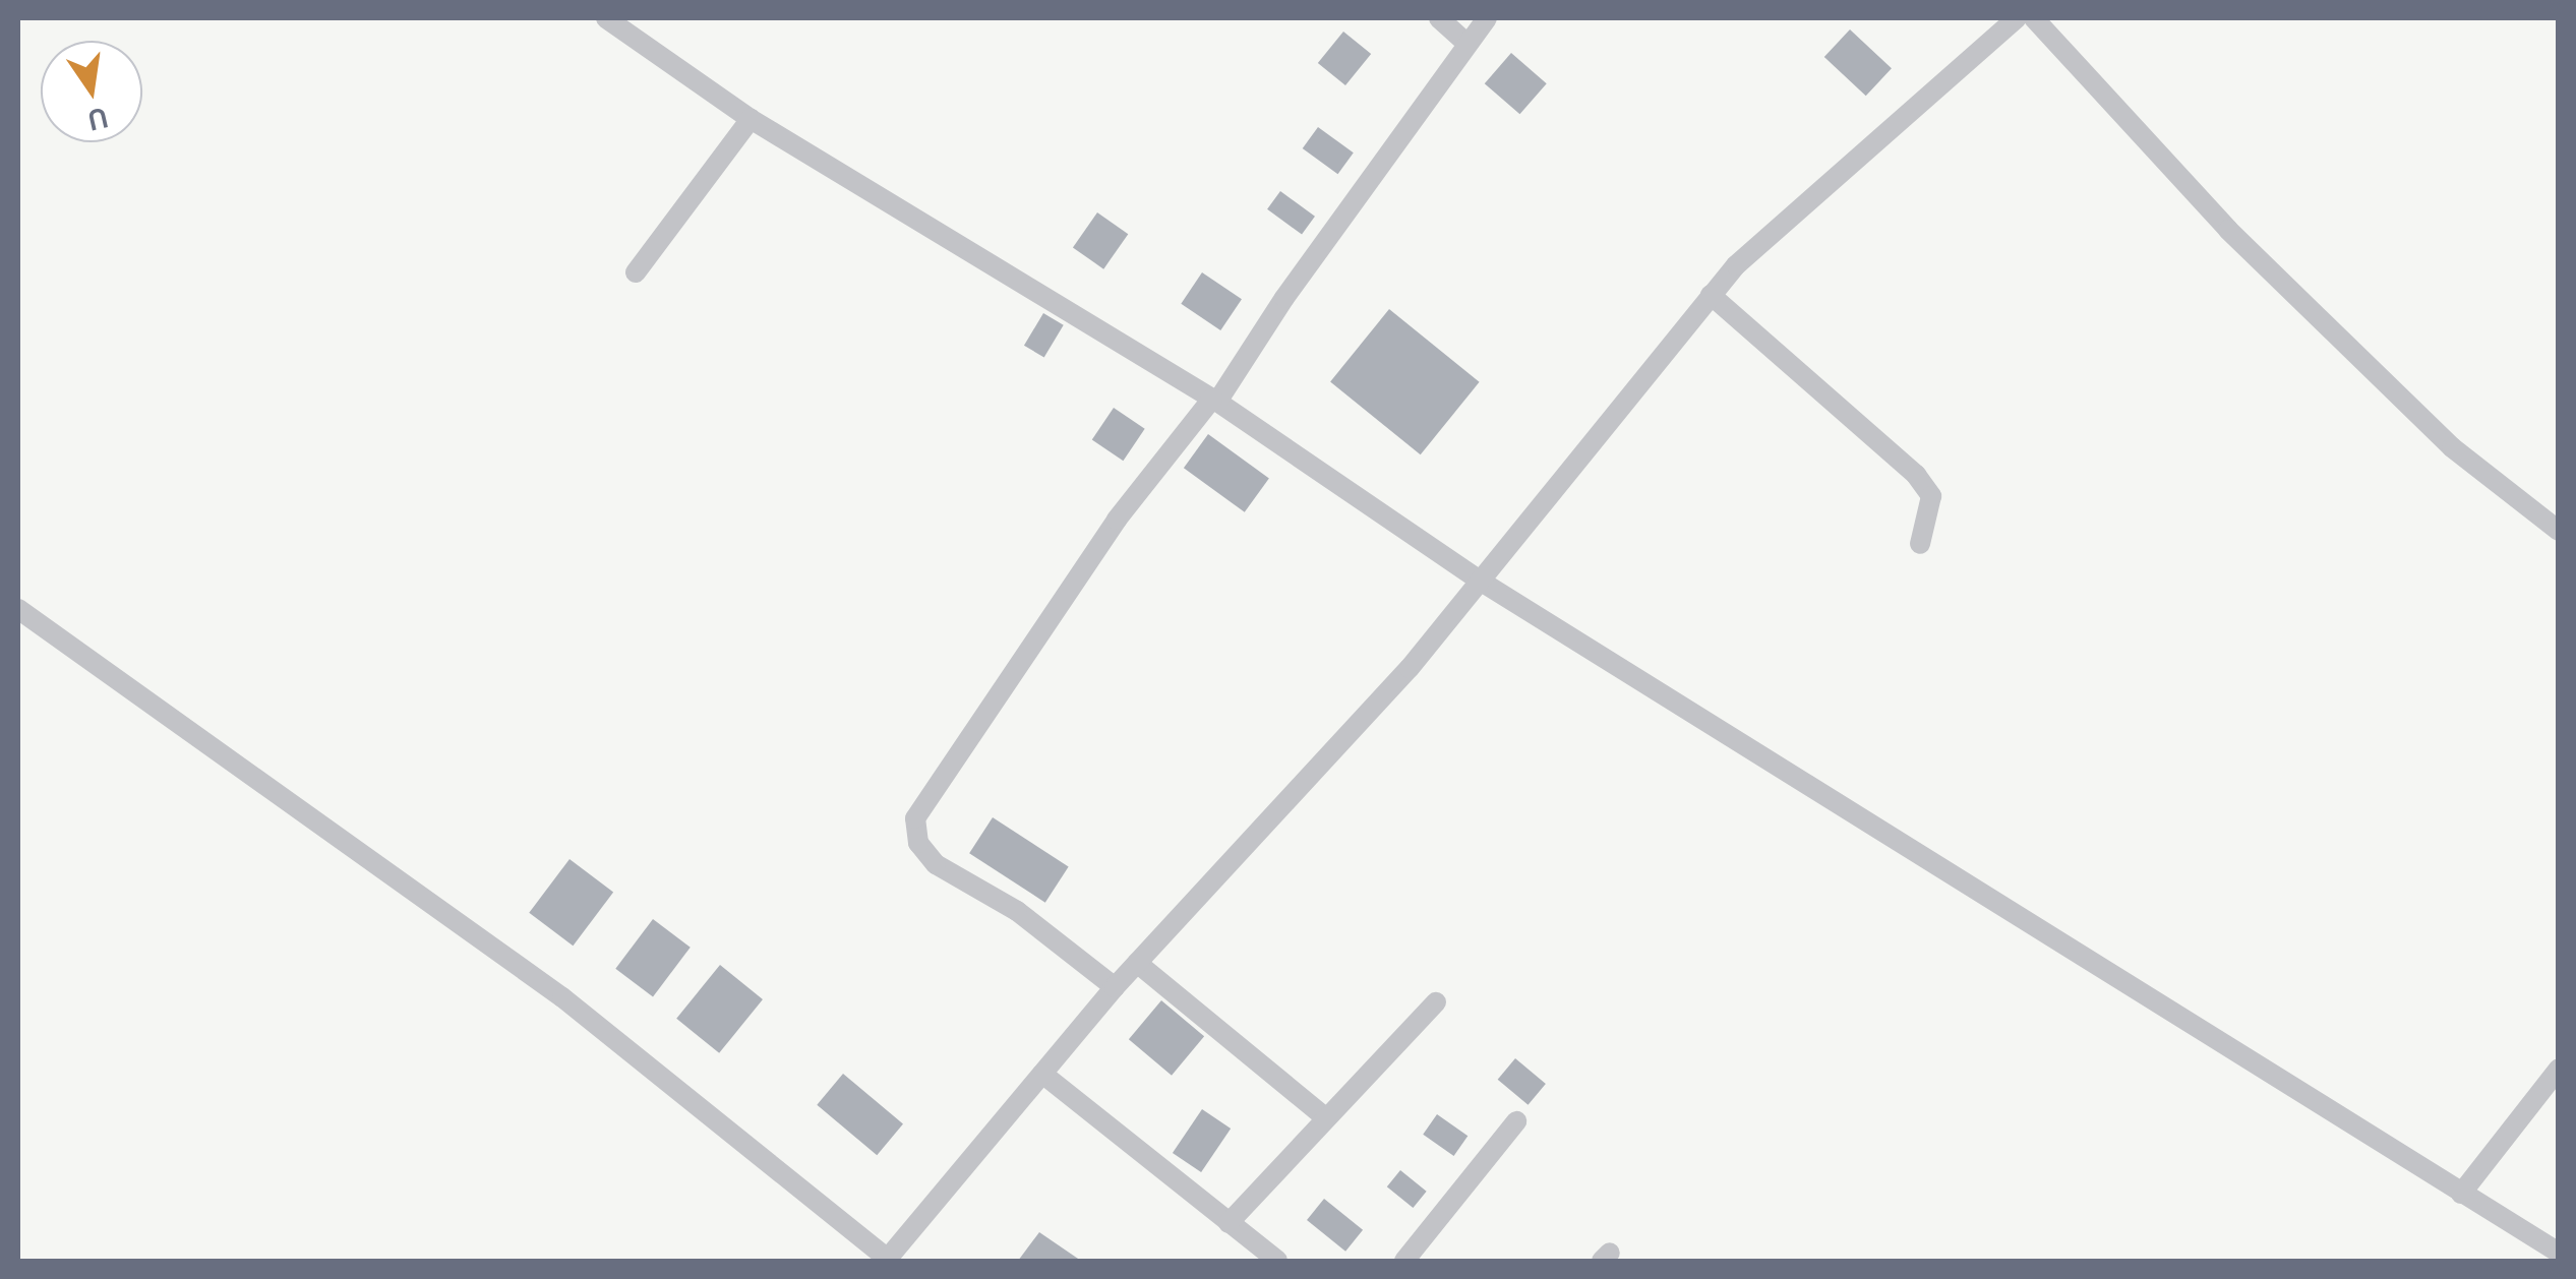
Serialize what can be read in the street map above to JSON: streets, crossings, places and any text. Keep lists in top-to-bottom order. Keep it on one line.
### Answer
{"north":"bottom"}
